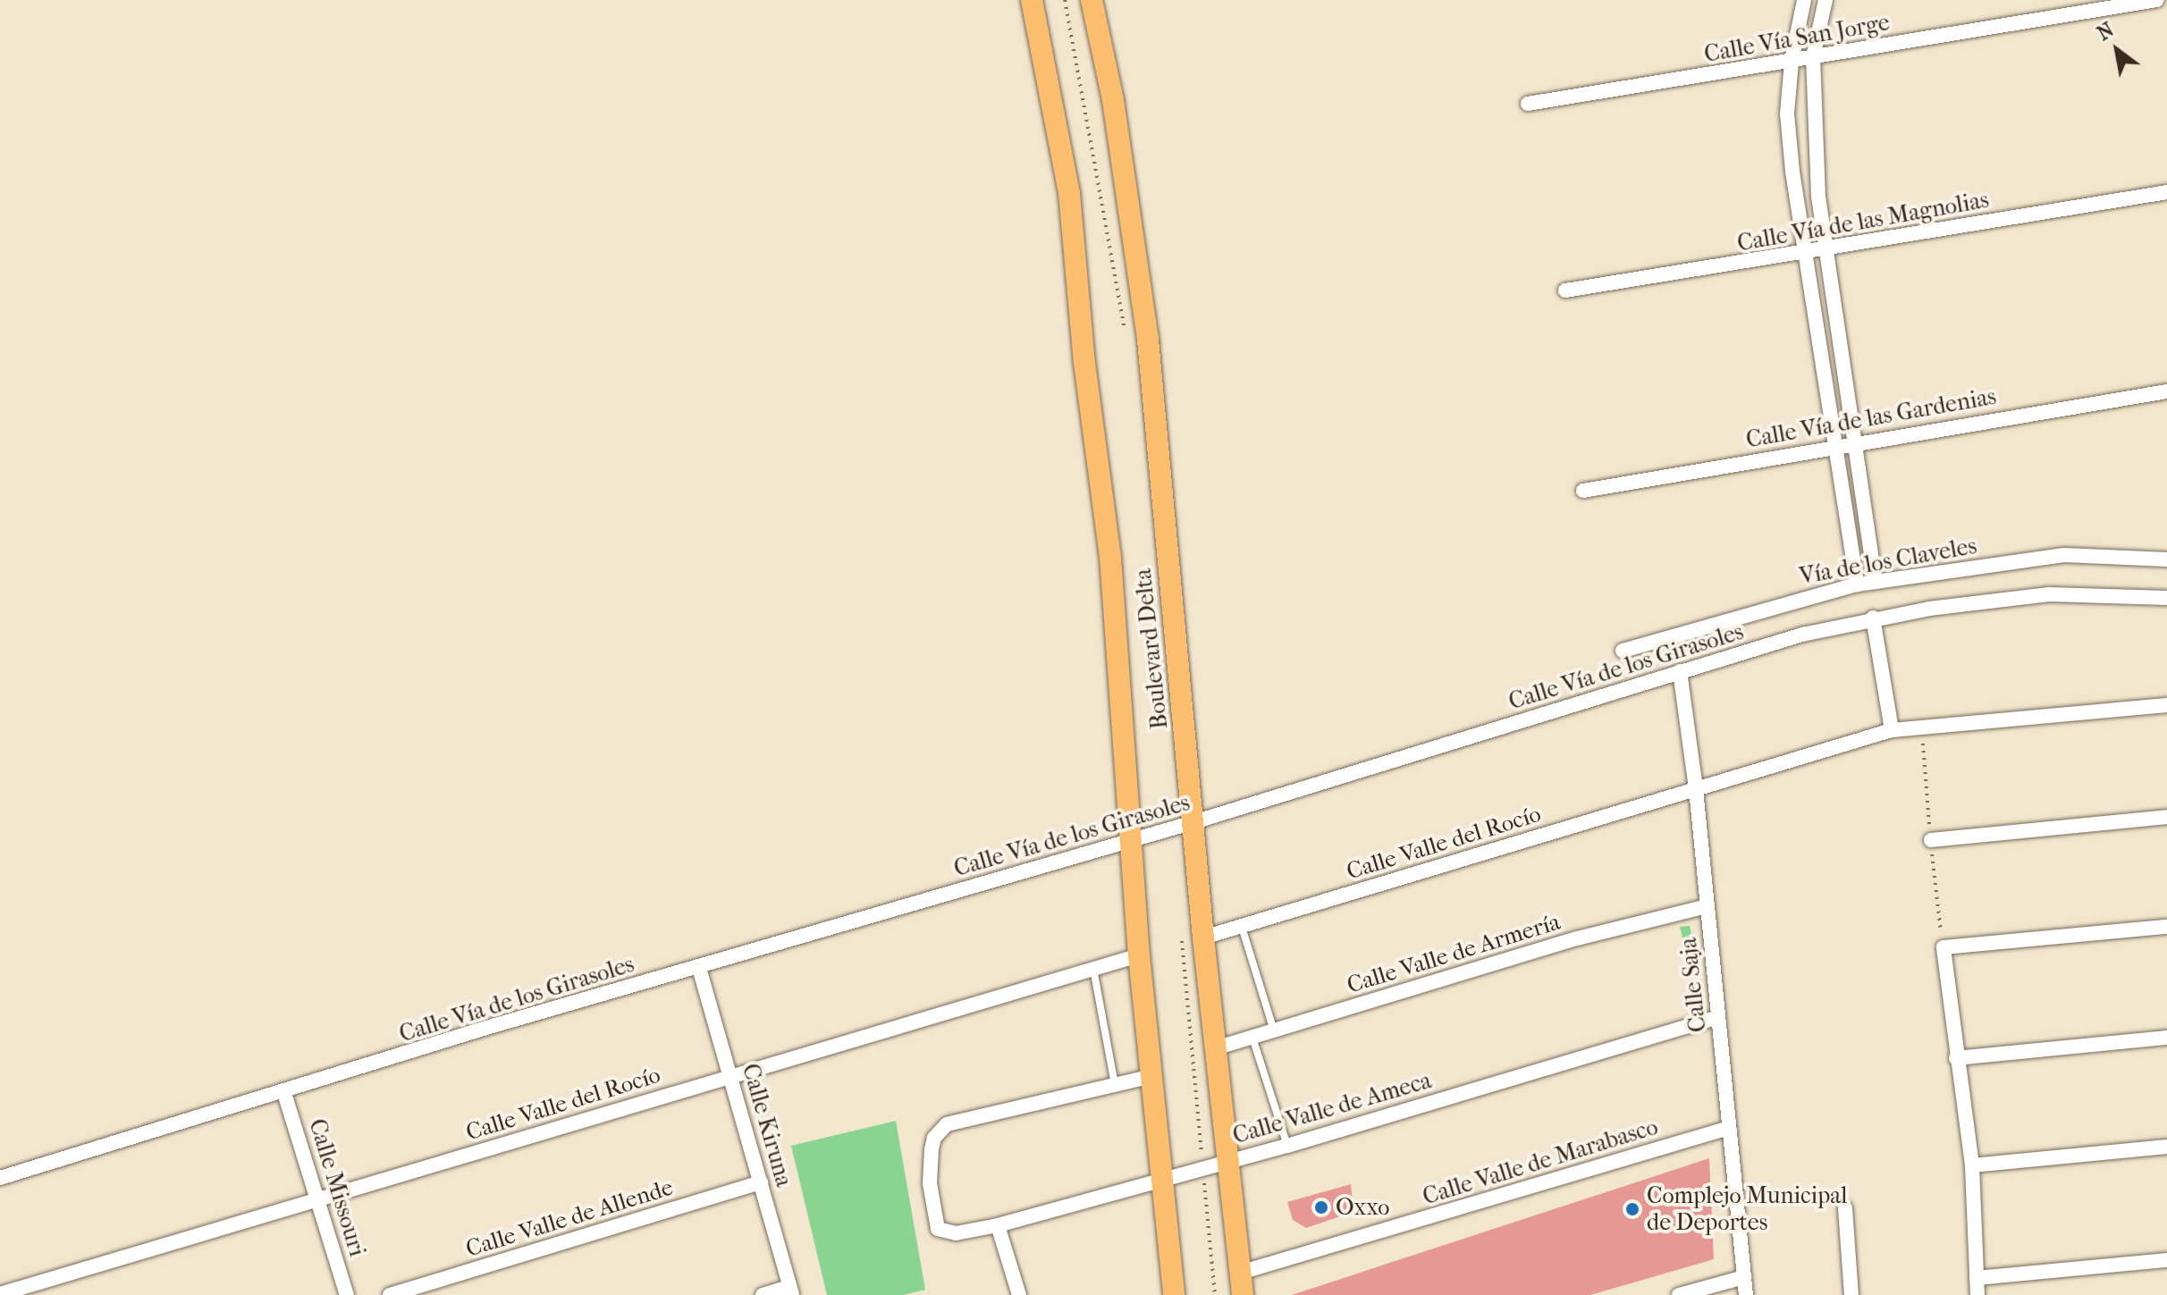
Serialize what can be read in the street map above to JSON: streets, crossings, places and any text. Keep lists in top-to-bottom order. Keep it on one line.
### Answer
{"streets":{"main road":["Boulevard Delta"],"street":["Calle Vía San Jorge","Calle Vía de las Magnolias","Calle Vía de las Gardenias","Vía de los Claveles","Calle Vía de los Girasoles","Calle Valle del Rocío","Calle Valle de Armería","Calle Saja","Calle Valle de Ameca","Calle Kiruna","Calle Valle de Marabasco","Calle Missouri","Calle Valle de Allende"]},"crossings":[["Boulevard Delta","Calle Vía de los Girasoles"],["Boulevard Delta","Calle Valle del Rocío"],["Boulevard Delta","Calle Valle de Armería"],["Boulevard Delta","Calle Valle de Ameca"],["Boulevard Delta","Calle Valle de Marabasco"],["Calle Vía de los Girasoles","Calle Saja"],["Calle Vía de los Girasoles","Calle Kiruna"],["Calle Vía de los Girasoles","Calle Missouri"],["Calle Valle del Rocío","Calle Saja"],["Calle Valle del Rocío","Calle Kiruna"],["Calle Valle del Rocío","Calle Missouri"],["Calle Valle de Armería","Calle Saja"],["Calle Saja","Calle Valle de Ameca"],["Calle Saja","Calle Valle de Marabasco"],["Calle Kiruna","Calle Valle de Allende"]],"places":["Oxxo","Complejo Municipal de Deportes"],"north":"top left"}
